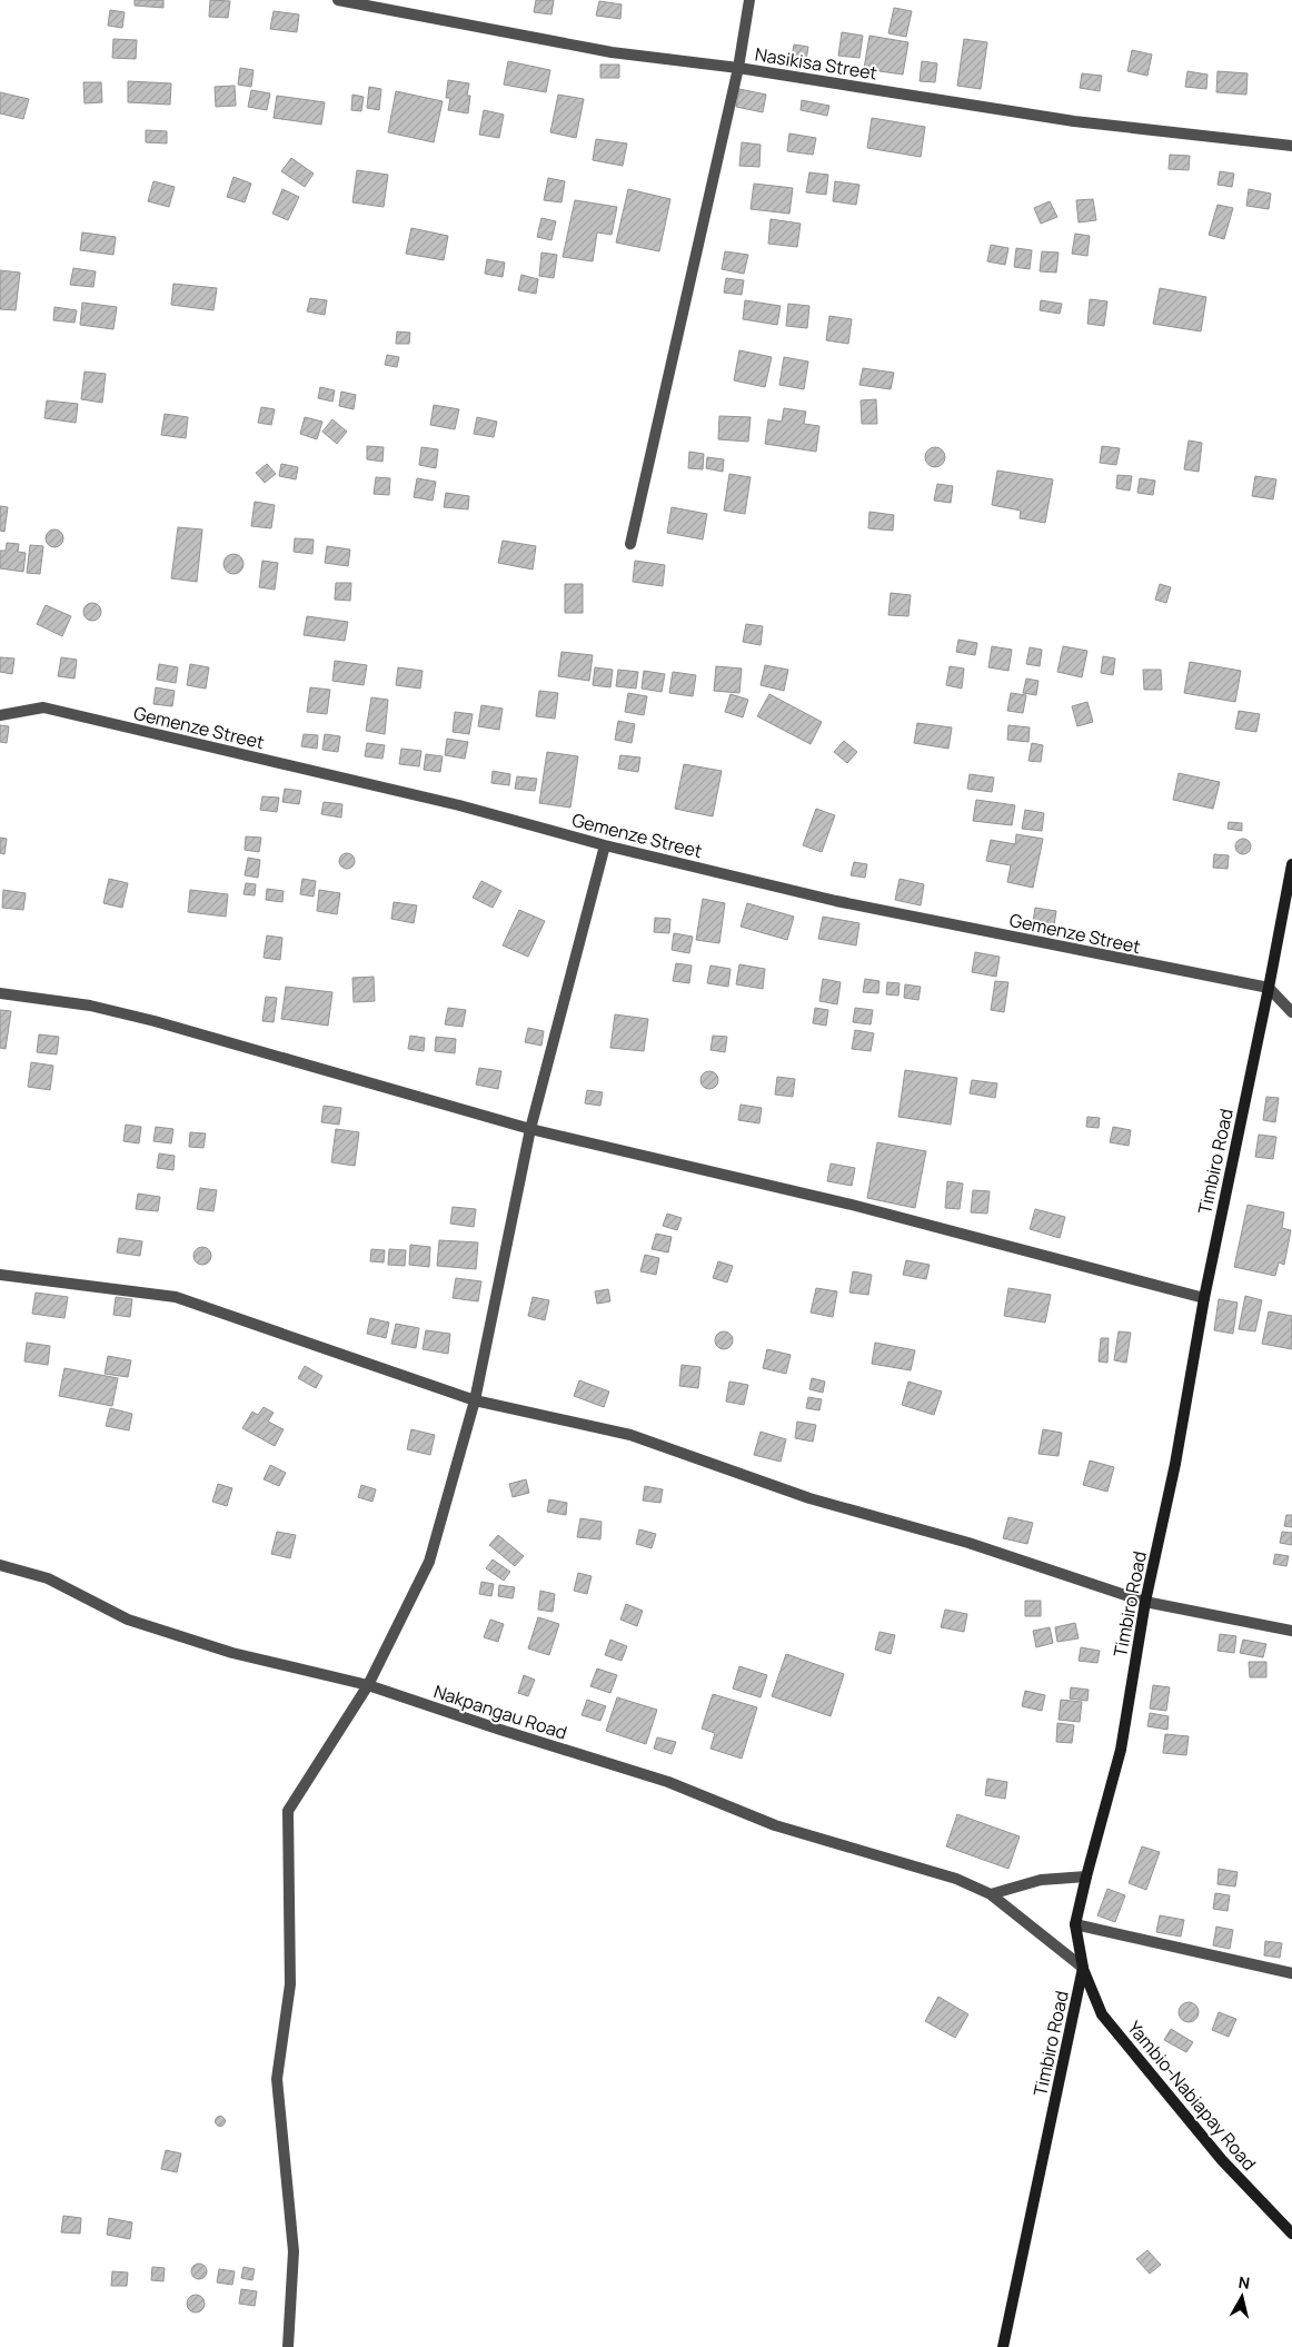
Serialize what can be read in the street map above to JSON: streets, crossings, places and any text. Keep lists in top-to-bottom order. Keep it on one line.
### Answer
{"streets":{"main road":["Timbiro Road","Yambio-Nabiapay Road"],"street":["Nasikisa Street","Gemenze Street","Nakpangau Road"]},"crossings":[["Gemenze Street","Timbiro Road"],["Timbiro Road","Nakpangau Road"],["Timbiro Road","Yambio-Nabiapay Road"],["Nakpangau Road","Yambio-Nabiapay Road"]],"north":"top"}
